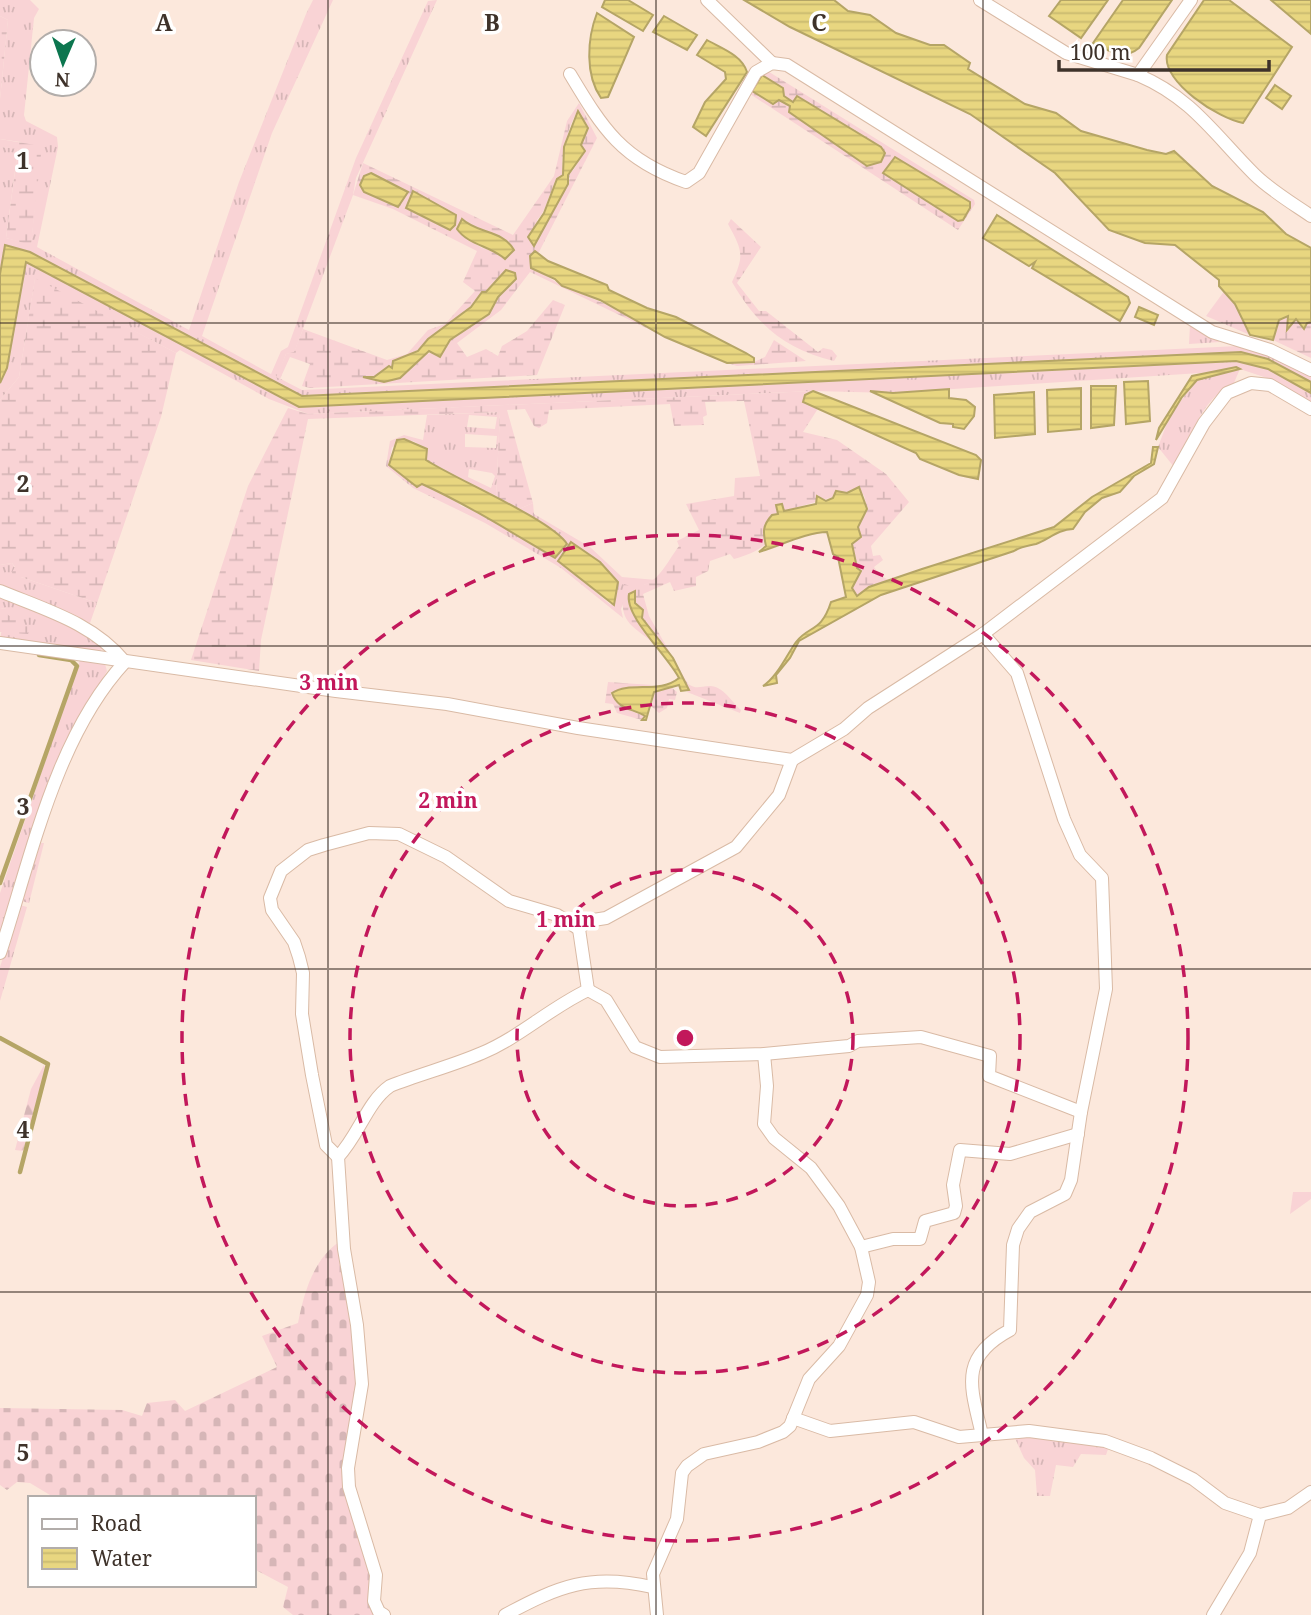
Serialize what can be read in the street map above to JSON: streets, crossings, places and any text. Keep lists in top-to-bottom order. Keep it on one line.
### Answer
{"legend":["Road","Water"],"scale_bar":"100 m","north":"bottom","grid":{"columns":["A","B","C"],"rows":["1","2","3","4","5"]},"rings":["3 min","2 min","1 min"]}
